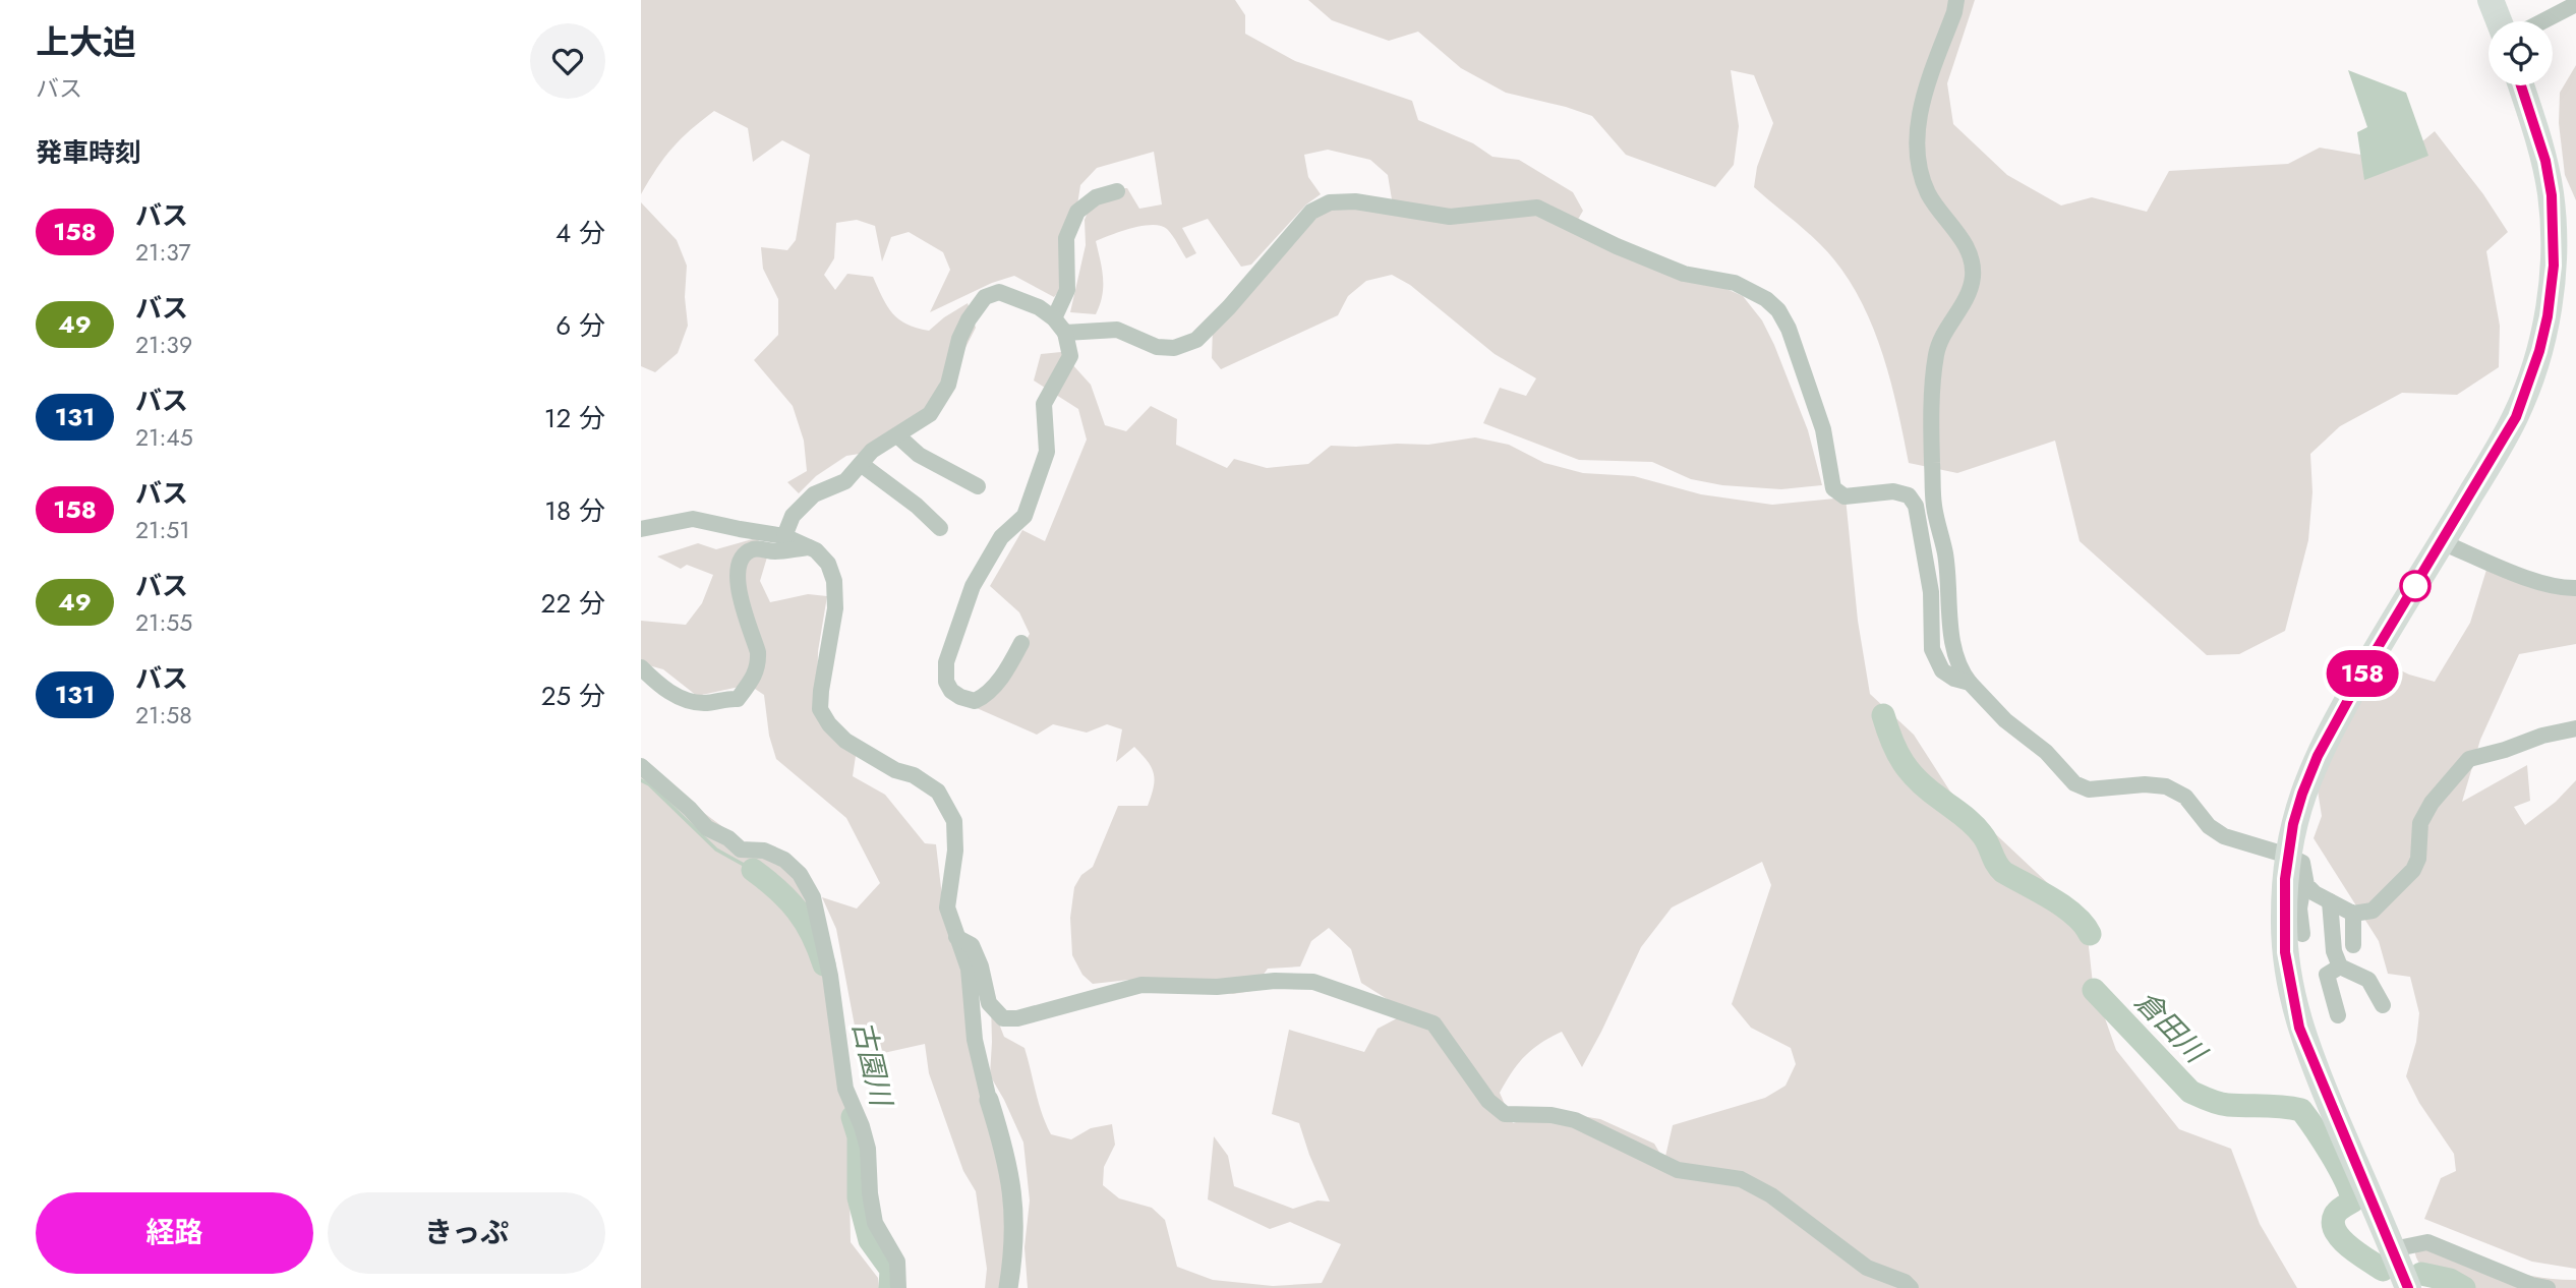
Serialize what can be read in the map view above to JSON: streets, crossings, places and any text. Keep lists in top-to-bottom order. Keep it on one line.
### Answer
{"water":["倉田川","古園川"],"lines":["bus line 158"],"page":{"heading":[["上大迫","バス"],"発車時刻"],"on_map":"158","list":[{"mark":"158","name":"バス","note":"21:37","value":"4 分"},{"mark":"49","name":"バス","note":"21:39","value":"6 分"},{"mark":"131","name":"バス","note":"21:45","value":"12 分"},{"mark":"158","name":"バス","note":"21:51","value":"18 分"},{"mark":"49","name":"バス","note":"21:55","value":"22 分"},{"mark":"131","name":"バス","note":"21:58","value":"25 分"}],"buttons":["経路","きっぷ"]}}
